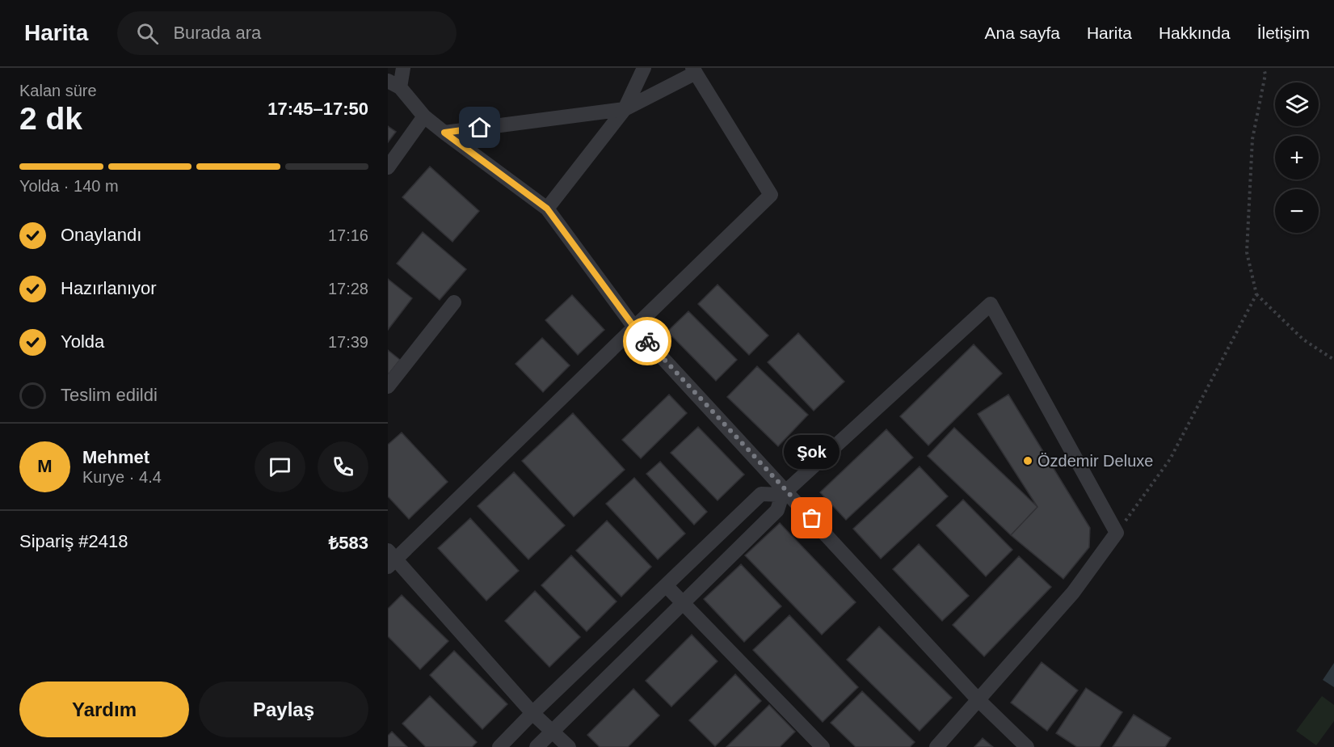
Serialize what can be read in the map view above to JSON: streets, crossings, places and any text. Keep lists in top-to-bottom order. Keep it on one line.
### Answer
{"places":["Özdemir Deluxe","Şok"],"page":{"header":"Harita","search":"Burada ara","nav":["Ana sayfa","Harita","Hakkında","İletişim"],"heading":["2 dk","Kalan süre","17:45–17:50"],"panel":["Mehmet","Kurye · 4.4","Sipariş #2418","₺583"],"map_buttons":["+","−"],"bar":"Yolda · 140 m","list":[["Onaylandı","17:16"],["Hazırlanıyor","17:28"],["Yolda","17:39"],"Teslim edildi"],"bubble":"Şok","round":"M","buttons":["Yardım","Paylaş"]}}
